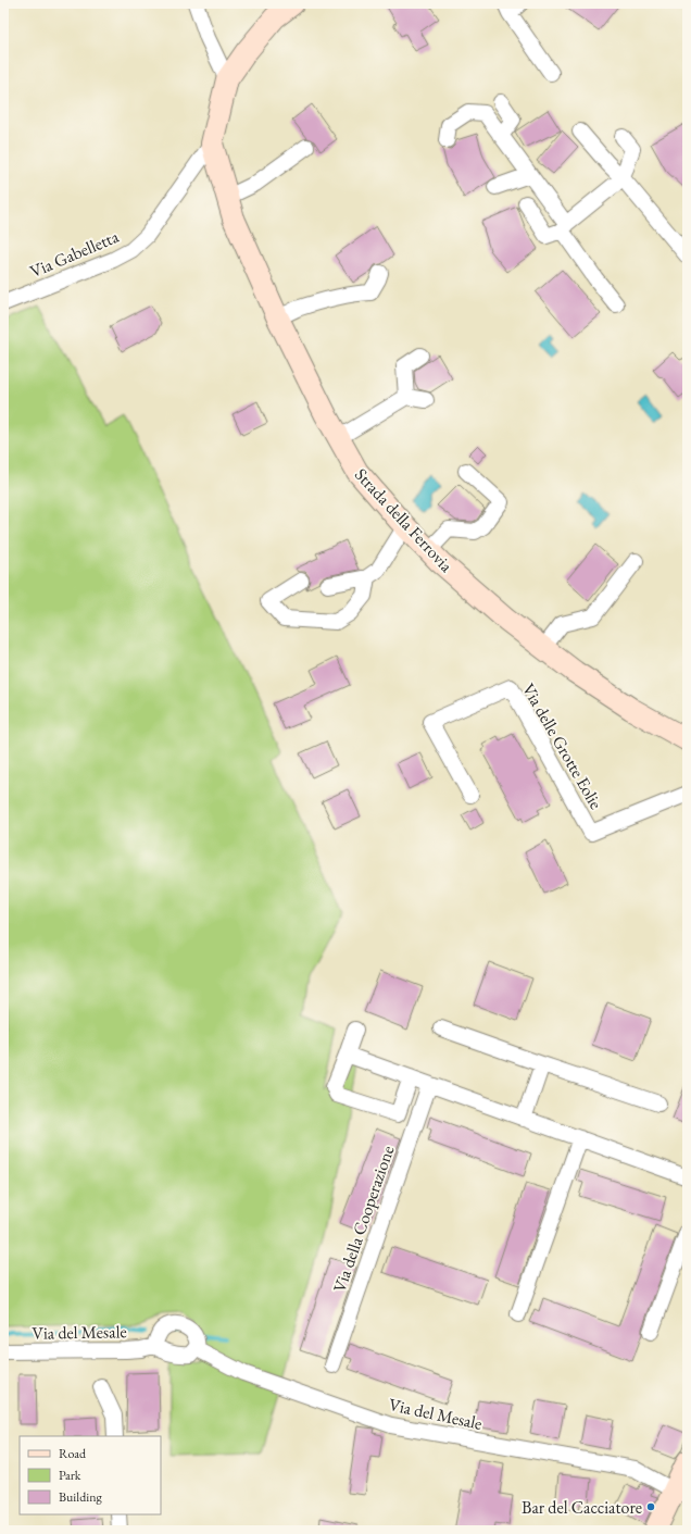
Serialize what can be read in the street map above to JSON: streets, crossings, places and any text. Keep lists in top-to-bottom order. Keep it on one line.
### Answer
{"streets":{"street":["Via Gabelletta","Strada della Ferrovia","Via delle Grotte Eolie","Via della Cooperazione","Via del Mesale"]},"crossings":[["Via Gabelletta","Strada della Ferrovia"]],"places":["Bar del Cacciatore"],"legend":["Road","Park","Building"]}
